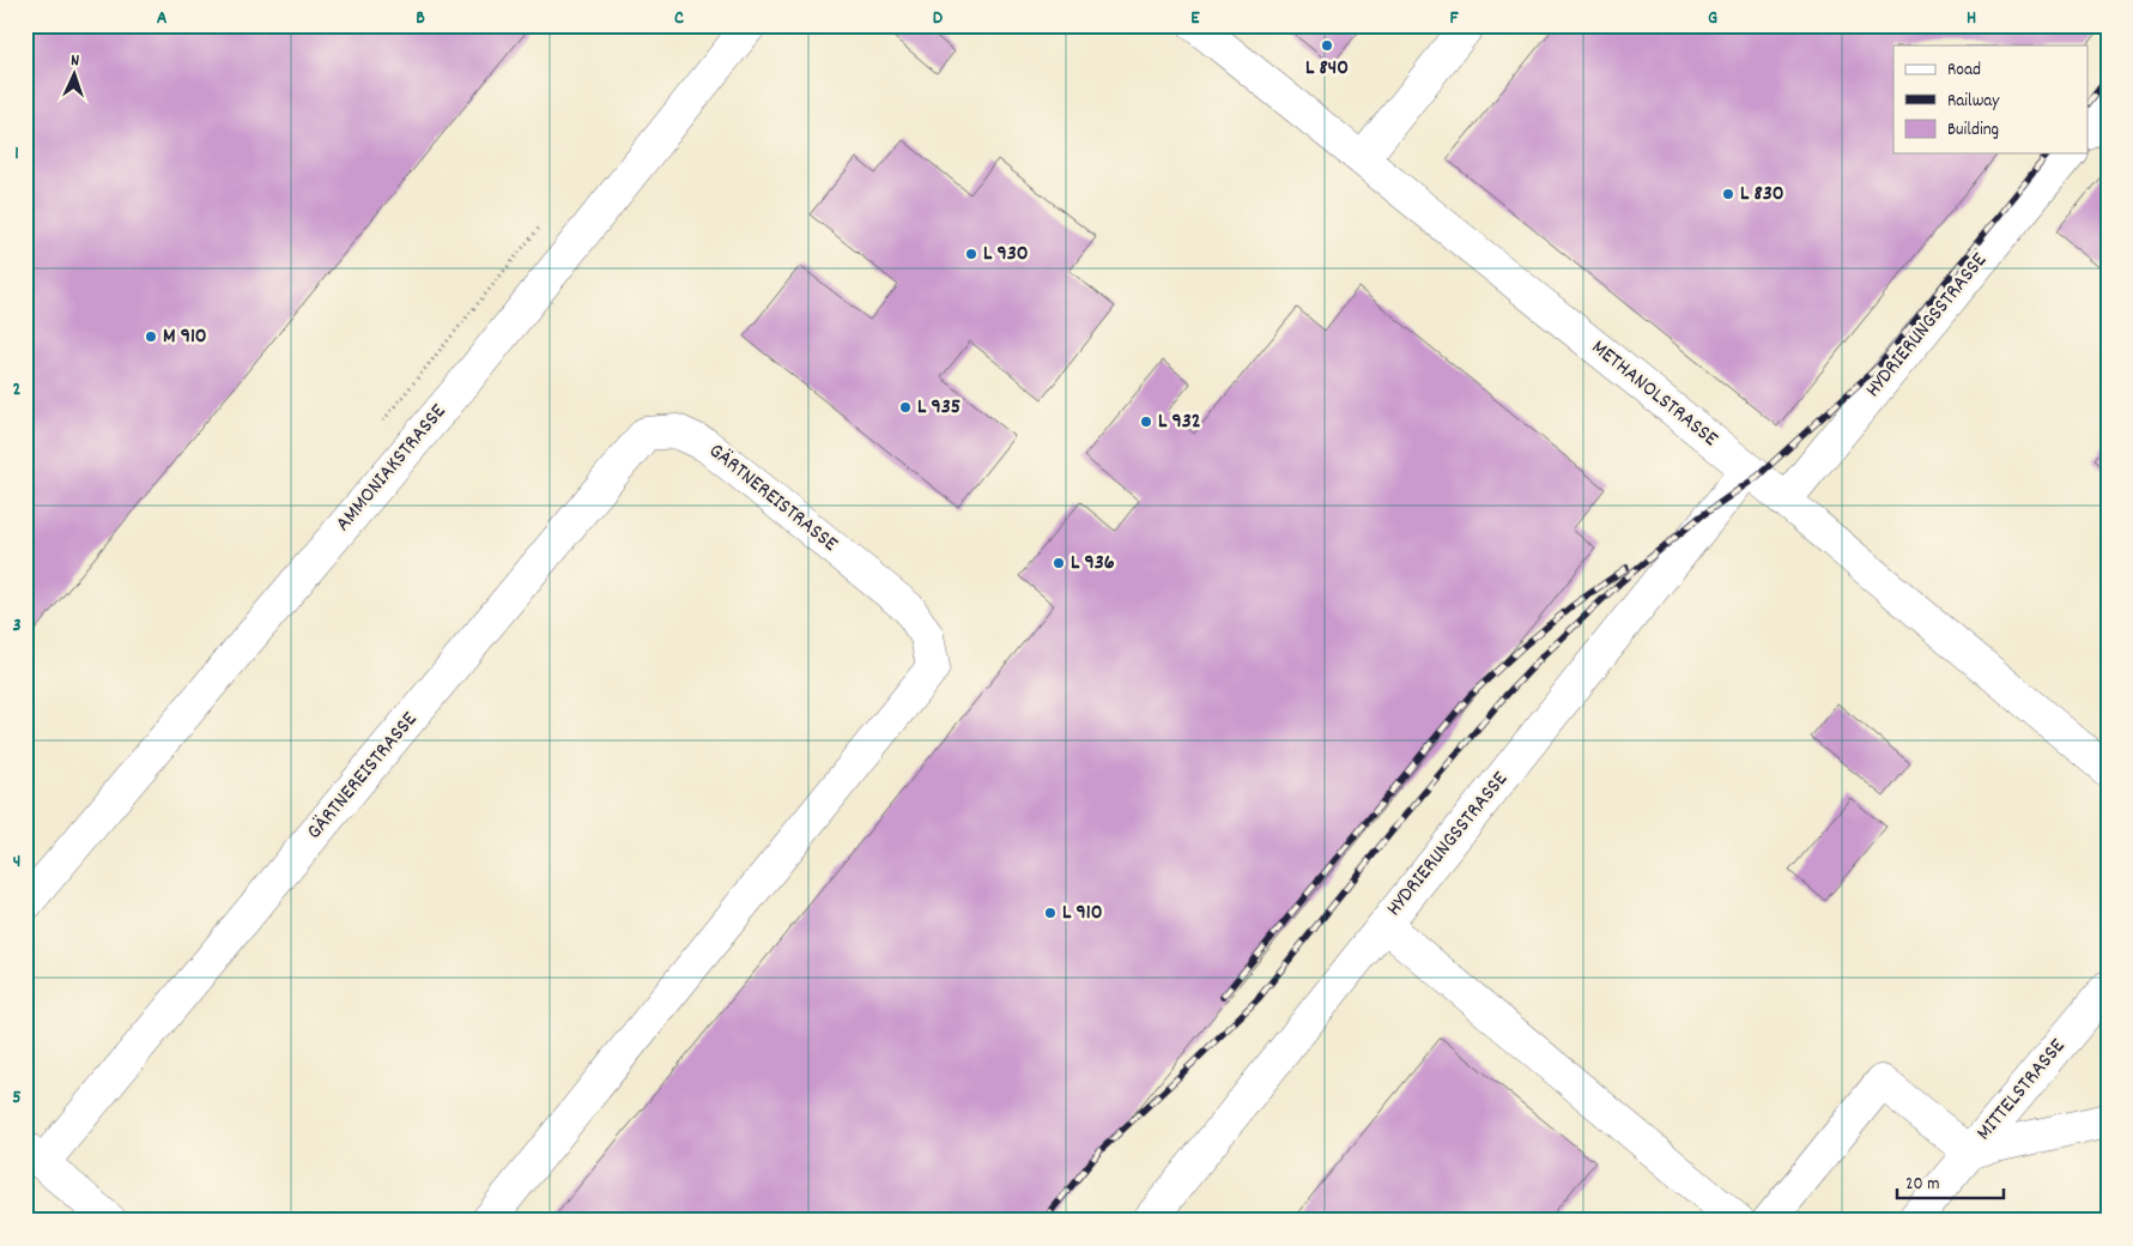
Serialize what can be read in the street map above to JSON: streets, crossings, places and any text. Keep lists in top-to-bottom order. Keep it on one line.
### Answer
{"streets":{"street":["HYDRIERUNGSSTRASSE","METHANOLSTRASSE","AMMONIAKSTRASSE","GÄRTNEREISTRASSE","MITTELSTRASSE"]},"crossings":[["HYDRIERUNGSSTRASSE","METHANOLSTRASSE"]],"places":["L 840","L 830","L 930","M 910","L 935","L 932","L 936","L 910"],"legend":["Road","Railway","Building"],"scale_bar":"20 m","north":"top","grid":{"columns":["A","B","C","D","E","F","G","H"],"rows":["1","2","3","4","5"]}}
